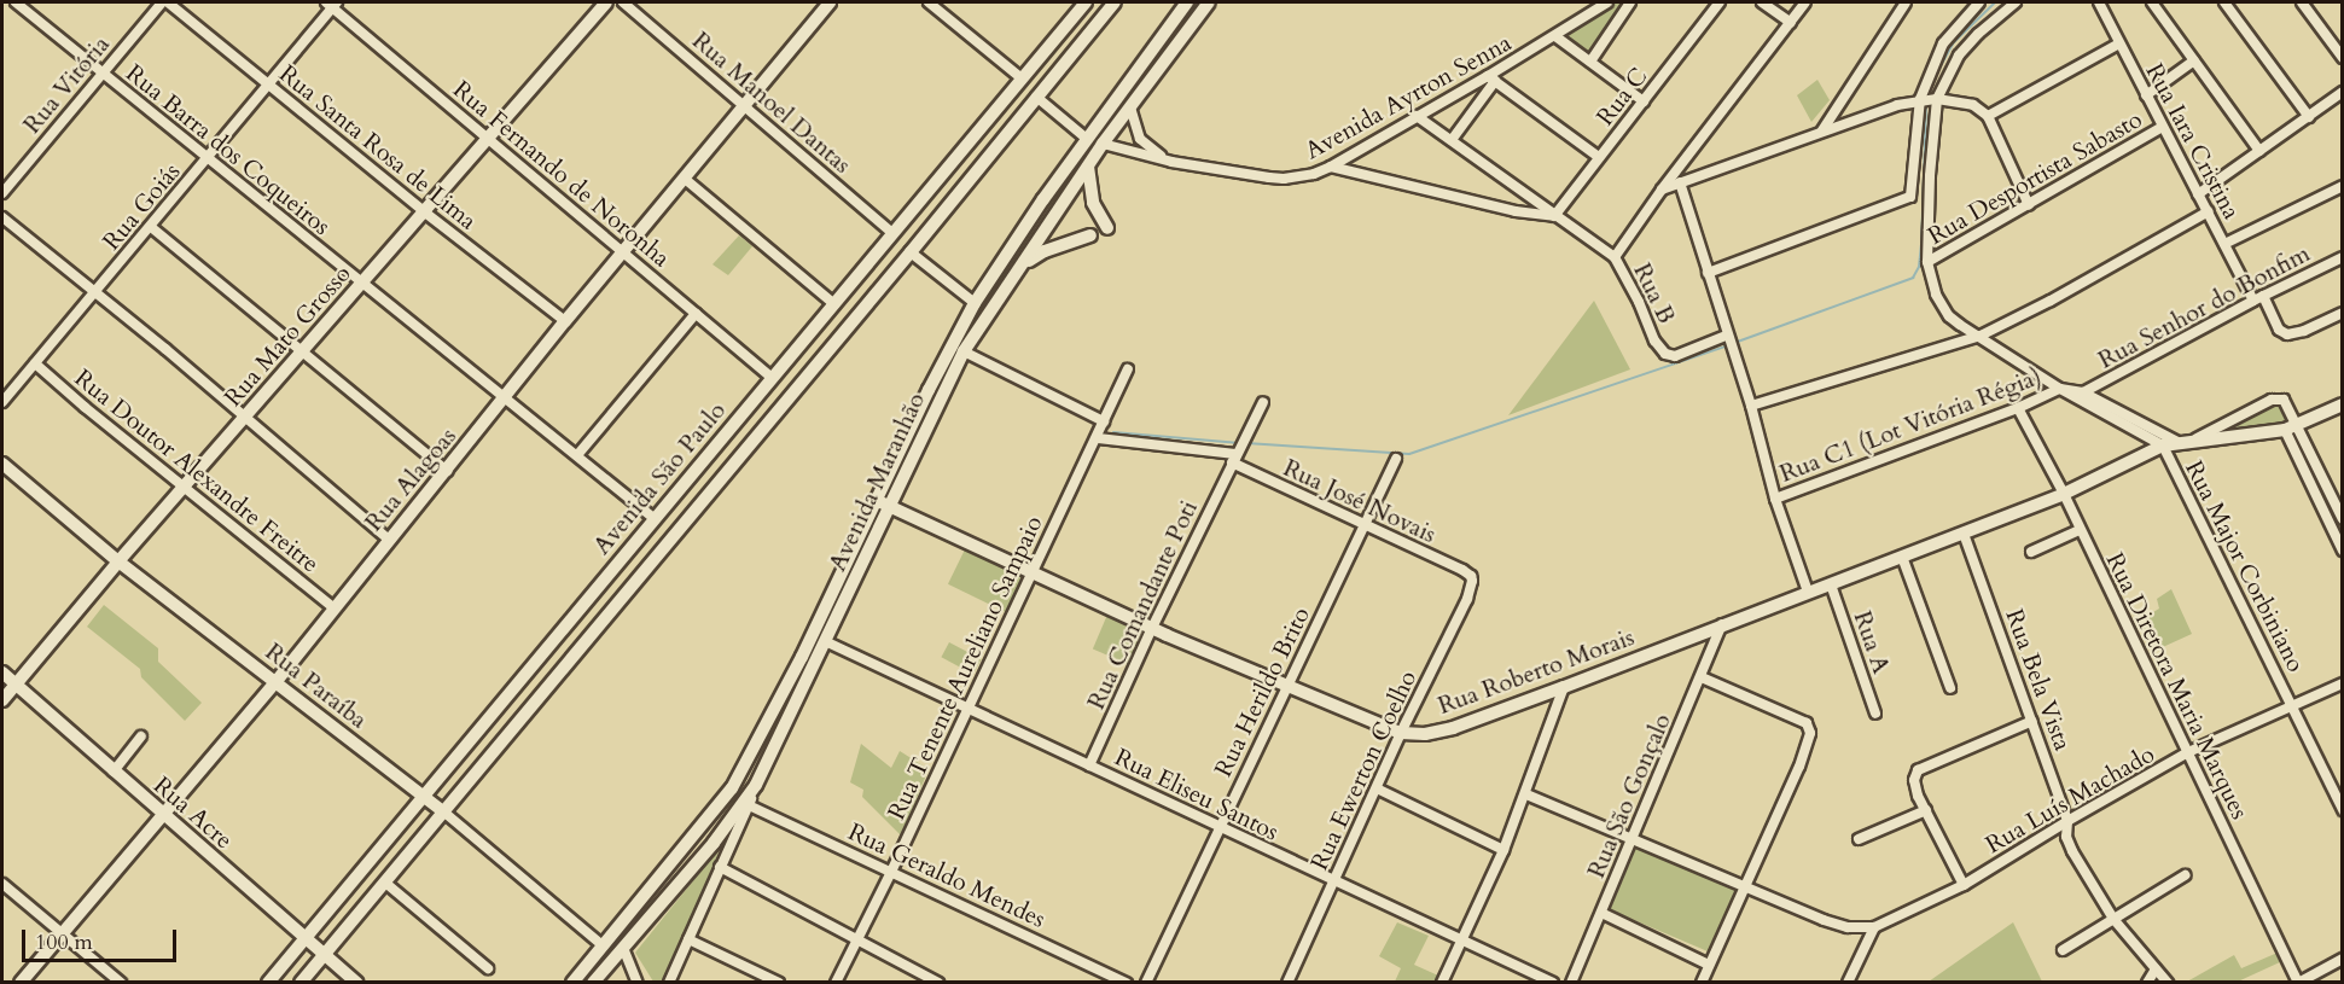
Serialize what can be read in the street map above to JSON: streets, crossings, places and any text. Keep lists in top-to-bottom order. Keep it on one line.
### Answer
{"streets":{"main road":["Rua Mato Grosso","Avenida São Paulo","Rua Alagoas","Avenida Maranhão","Rua Roberto Morais","Rua Paraíba","Rua Acre"],"street":["Rua Vitória","Avenida Ayrton Senna","Rua C","Rua Manoel Dantas","Rua Iara Cristina","Rua Santa Rosa de Lima","Rua Barra dos Coqueiros","Rua Fernando de Noronha","Rua Desportista Sabasto","Rua Goiás","Rua B","Rua Senhor do Bonfim","Rua C1 (Lot Vitória Régia)","Rua Doutor Alexandre Freitre","Rua José Novais","Rua Major Corbiniano","Rua Comandante Poti","Rua A","Rua Tenente Aureliano Sampaio","Rua Bela Vista","Rua Diretora Maria Marques","Rua Herildo Brito","Rua Ewerton Coelho","Rua Eliseu Santos","Rua São Gonçalo","Rua Luís Machado","Rua Geraldo Mendes"]},"crossings":[["Rua Vitória","Rua Barra dos Coqueiros"],["Avenida Ayrton Senna","Rua B"],["Avenida Ayrton Senna","Avenida Maranhão"],["Rua C","Rua B"],["Rua Manoel Dantas","Avenida São Paulo"],["Rua Manoel Dantas","Rua Alagoas"],["Rua Iara Cristina","Rua Desportista Sabasto"],["Rua Iara Cristina","Rua Senhor do Bonfim"],["Rua Santa Rosa de Lima","Rua Goiás"],["Rua Santa Rosa de Lima","Rua Mato Grosso"],["Rua Santa Rosa de Lima","Rua Alagoas"],["Rua Barra dos Coqueiros","Rua Goiás"],["Rua Barra dos Coqueiros","Rua Mato Grosso"],["Rua Barra dos Coqueiros","Avenida São Paulo"],["Rua Barra dos Coqueiros","Rua Alagoas"],["Rua Fernando de Noronha","Rua Goiás"],["Rua Fernando de Noronha","Rua Mato Grosso"],["Rua Fernando de Noronha","Avenida São Paulo"],["Rua Fernando de Noronha","Rua Alagoas"],["Rua Desportista Sabasto","Rua Major Corbiniano"],["Rua Goiás","Rua Doutor Alexandre Freitre"],["Rua Senhor do Bonfim","Rua Major Corbiniano"],["Rua Mato Grosso","Rua Doutor Alexandre Freitre"],["Rua Mato Grosso","Rua Paraíba"],["Rua Mato Grosso","Rua Acre"],["Rua C1 (Lot Vitória Régia)","Rua Major Corbiniano"],["Rua C1 (Lot Vitória Régia)","Rua Diretora Maria Marques"],["Rua Doutor Alexandre Freitre","Rua Alagoas"],["Avenida São Paulo","Rua Paraíba"],["Avenida São Paulo","Rua Acre"],["Rua Alagoas","Rua Paraíba"],["Rua Alagoas","Rua Acre"],["Avenida Maranhão","Rua Roberto Morais"],["Avenida Maranhão","Rua Paraíba"],["Avenida Maranhão","Rua Eliseu Santos"],["Rua José Novais","Rua Comandante Poti"],["Rua José Novais","Rua Tenente Aureliano Sampaio"],["Rua José Novais","Rua Herildo Brito"],["Rua José Novais","Rua Ewerton Coelho"],["Rua Major Corbiniano","Rua Roberto Morais"],["Rua Major Corbiniano","Rua Luís Machado"],["Rua Comandante Poti","Rua Roberto Morais"],["Rua Comandante Poti","Rua Eliseu Santos"],["Rua A","Rua Roberto Morais"],["Rua Tenente Aureliano Sampaio","Rua Roberto Morais"],["Rua Tenente Aureliano Sampaio","Rua Eliseu Santos"],["Rua Tenente Aureliano Sampaio","Rua Geraldo Mendes"],["Rua Roberto Morais","Rua Bela Vista"],["Rua Roberto Morais","Rua Diretora Maria Marques"],["Rua Roberto Morais","Rua Herildo Brito"],["Rua Roberto Morais","Rua Ewerton Coelho"],["Rua Roberto Morais","Rua São Gonçalo"],["Rua Bela Vista","Rua Luís Machado"],["Rua Diretora Maria Marques","Rua Luís Machado"],["Rua Herildo Brito","Rua Eliseu Santos"],["Rua Ewerton Coelho","Rua Eliseu Santos"]],"scale_bar":"100 m"}
